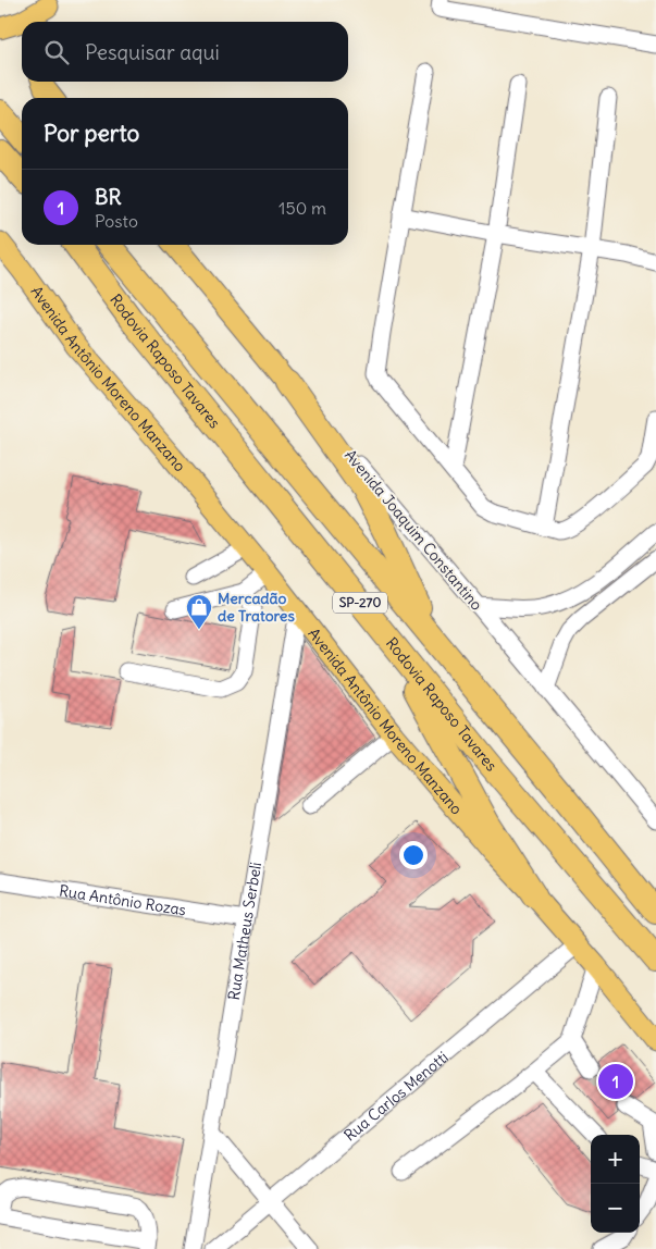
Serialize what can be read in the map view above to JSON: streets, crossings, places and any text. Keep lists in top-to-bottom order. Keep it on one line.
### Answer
{"streets":{"highway":["Rodovia Raposo Tavares","SP-270"],"main road":["Avenida Antônio Moreno Manzano","Avenida Joaquim Constantino"],"street":["Rua Antônio Rozas","Rua Matheus Serbeli","Rua Carlos Menotti"]},"crossings":[["Avenida Antônio Moreno Manzano","Rua Matheus Serbeli"],["Avenida Antônio Moreno Manzano","Rua Carlos Menotti"],["Rua Antônio Rozas","Rua Matheus Serbeli"]],"places":{"shop":["Mercadão de Tratores"]},"page":{"search":"Pesquisar aqui","heading":"Por perto","list":[{"mark":"1","name":"BR","note":"Posto","value":"150 m"}],"pins":"1","map_buttons":["+","−"]}}
